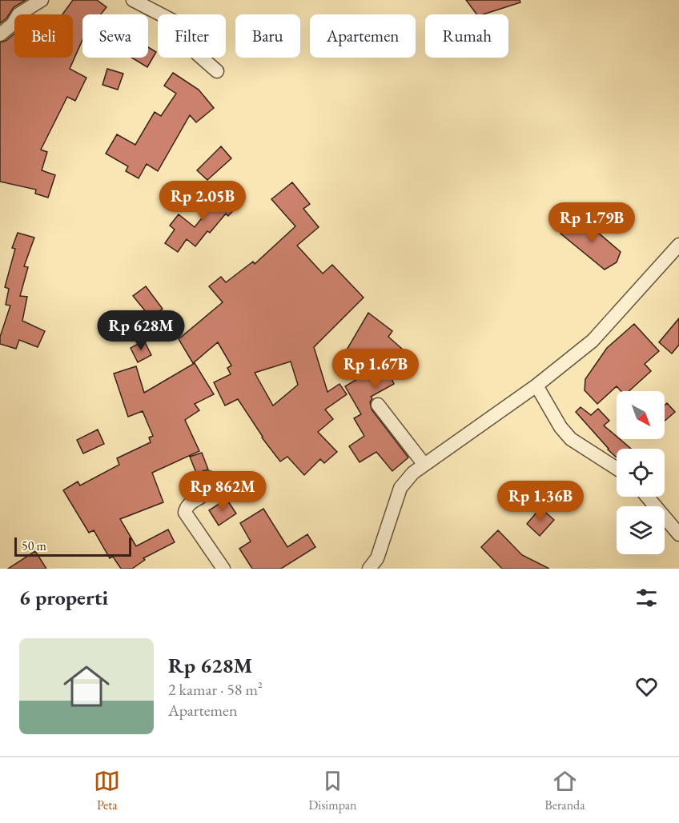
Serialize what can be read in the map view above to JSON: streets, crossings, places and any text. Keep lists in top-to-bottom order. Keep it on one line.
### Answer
{"scale_bar":"50 m","north":"bottom right","page":{"chip":["Beli","Sewa","Filter","Baru","Apartemen","Rumah"],"price":["Rp 2.05B","Rp 1.79B","Rp 628M","Rp 1.67B","Rp 862M","Rp 1.36B"],"scale":"50 m","heading":"6 properti","list":[{"name":"Rp 628M","note":"2 kamar · 58 m² · Apartemen"}],"tabs":["Peta","Disimpan","Beranda"]}}
